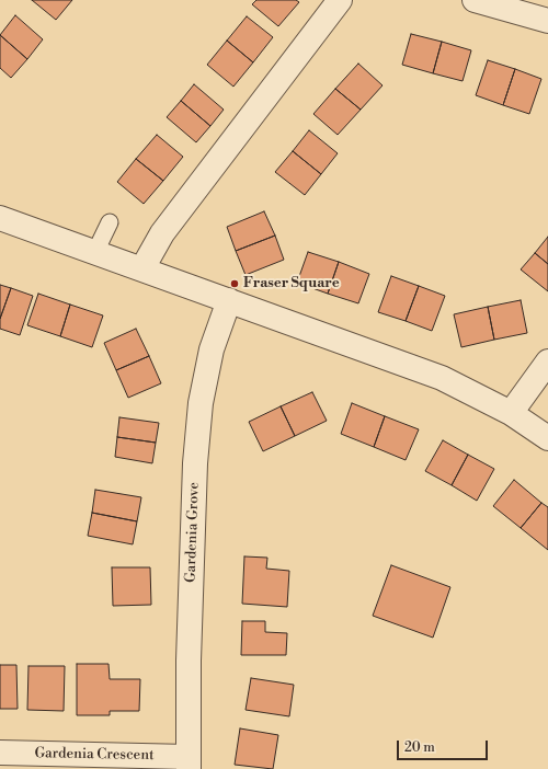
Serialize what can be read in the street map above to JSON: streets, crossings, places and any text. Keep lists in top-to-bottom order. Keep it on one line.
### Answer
{"streets":{"street":["Gardenia Grove","Gardenia Crescent"]},"crossings":[["Gardenia Grove","Gardenia Crescent"]],"places":["Fraser Square"],"scale_bar":"20 m"}
